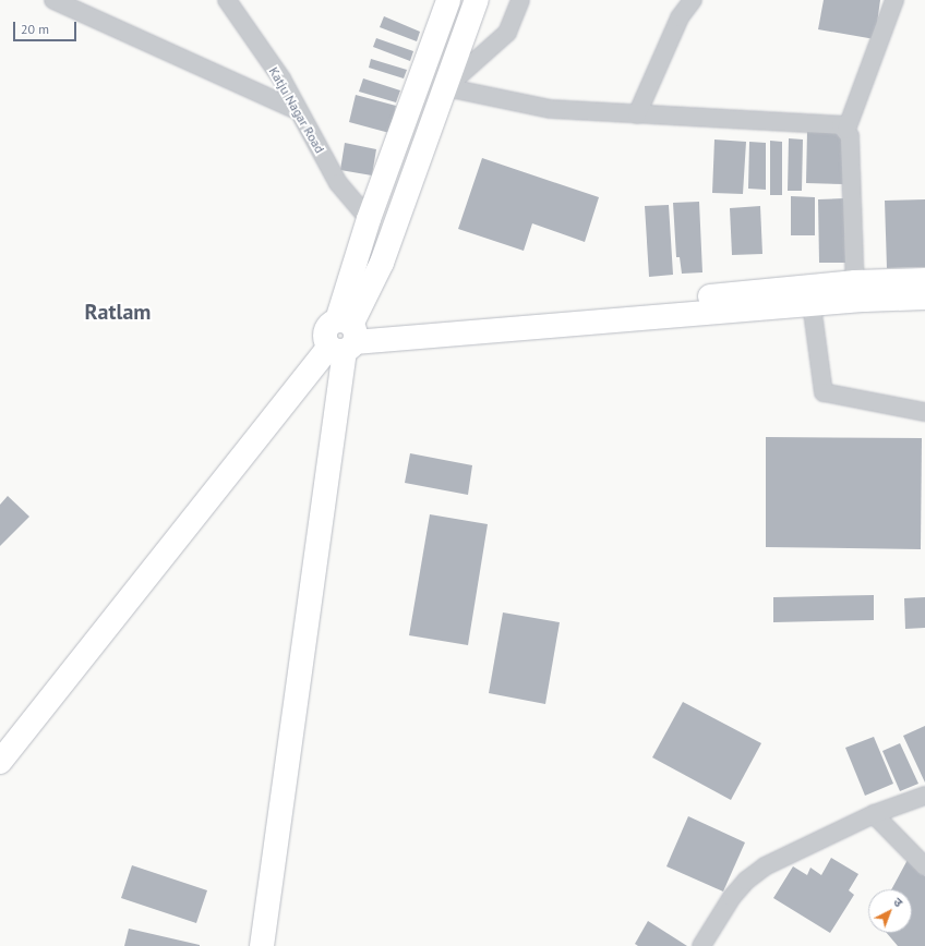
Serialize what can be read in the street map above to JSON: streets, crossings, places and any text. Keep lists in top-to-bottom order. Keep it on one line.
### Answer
{"streets":{"street":["Katju Nagar Road"]},"districts":["Ratlam"],"scale_bar":"20 m","north":"top right"}
